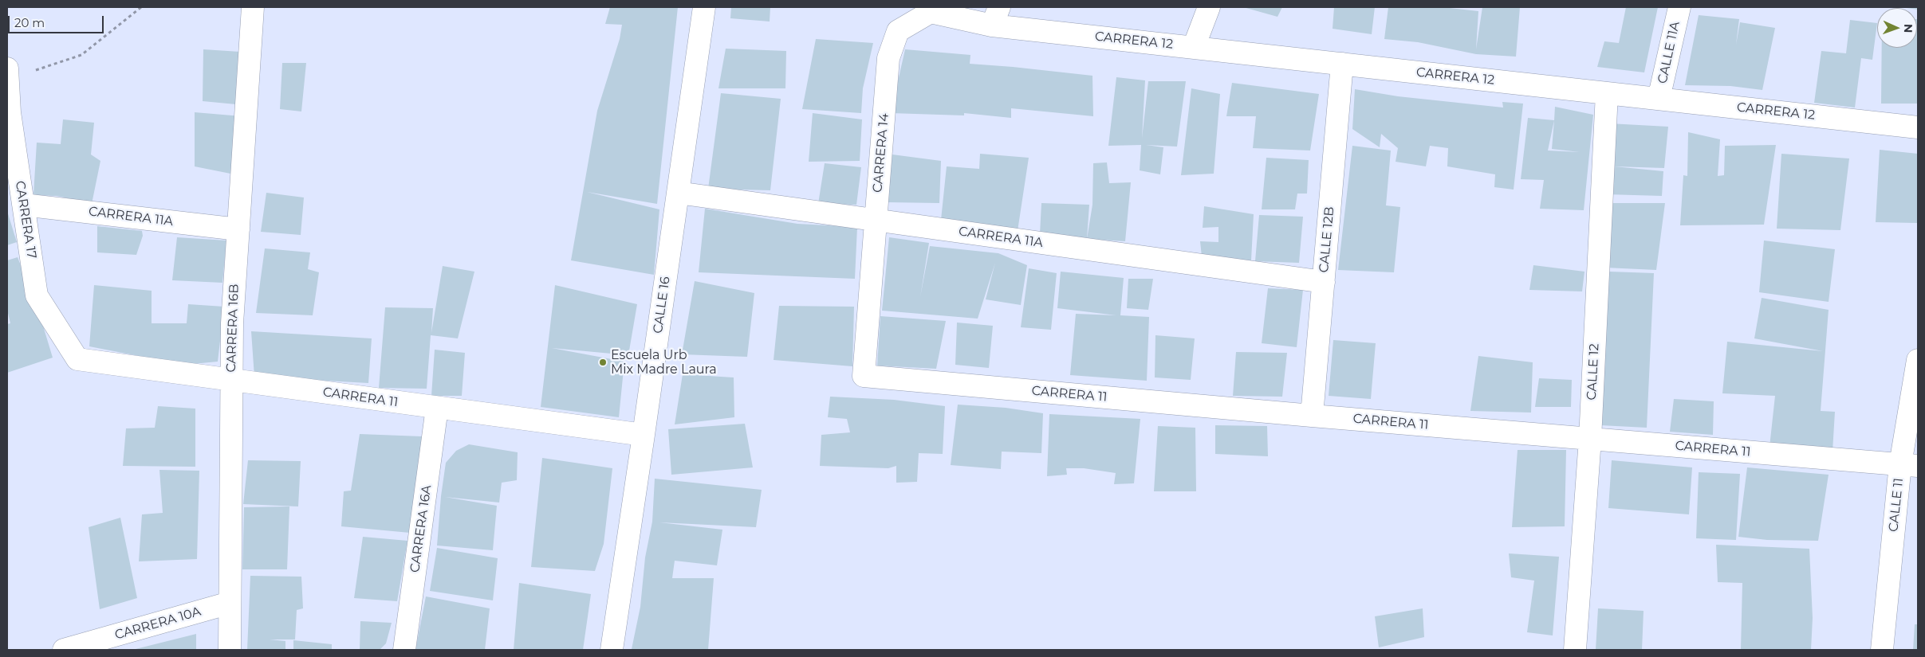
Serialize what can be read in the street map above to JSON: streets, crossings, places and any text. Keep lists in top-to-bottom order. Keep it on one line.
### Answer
{"streets":{"street":["CARRERA 12","CALLE 11A","CARRERA 14","CARRERA 11A","CARRERA 17","CALLE 12B","CALLE 16","CARRERA 16B","CALLE 12","CARRERA 11","CALLE 11","CARRERA 16A","CARRERA 10A"]},"crossings":[["CARRERA 12","CALLE 11A"],["CARRERA 12","CARRERA 14"],["CARRERA 12","CALLE 12B"],["CARRERA 12","CALLE 12"],["CARRERA 14","CARRERA 11A"],["CARRERA 14","CARRERA 11"],["CARRERA 11A","CARRERA 17"],["CARRERA 11A","CALLE 12B"],["CARRERA 11A","CALLE 16"],["CARRERA 11A","CARRERA 16B"],["CARRERA 17","CARRERA 11"],["CALLE 12B","CARRERA 11"],["CALLE 16","CARRERA 11"],["CARRERA 16B","CARRERA 11"],["CARRERA 16B","CARRERA 10A"],["CALLE 12","CARRERA 11"],["CARRERA 11","CALLE 11"],["CARRERA 11","CARRERA 16A"]],"places":["Escuela Urb Mix Madre Laura"],"scale_bar":"20 m","north":"right"}
